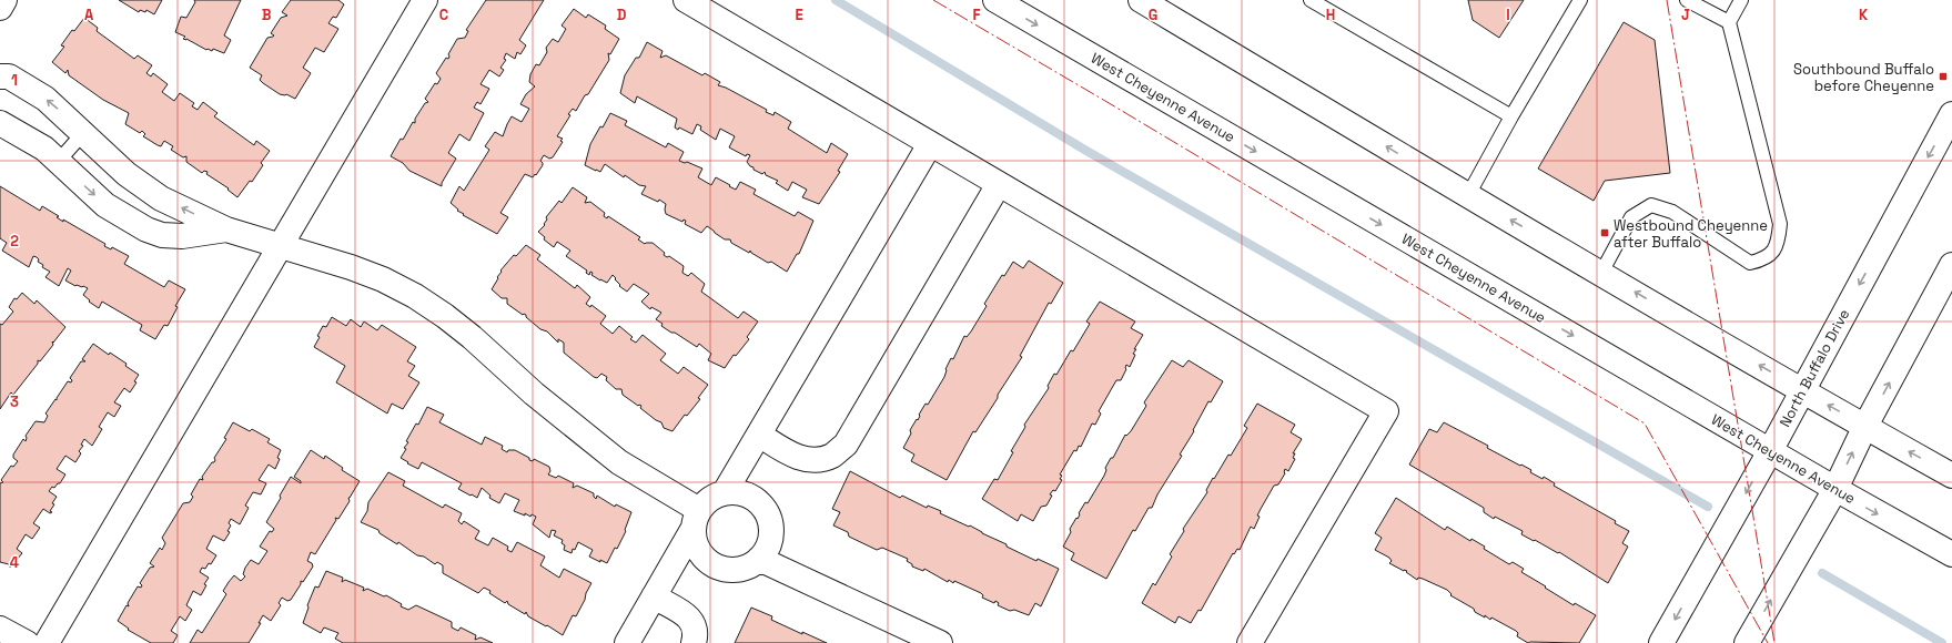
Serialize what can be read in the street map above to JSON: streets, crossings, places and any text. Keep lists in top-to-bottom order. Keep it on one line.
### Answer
{"streets":{"street":["West Cheyenne Avenue","North Buffalo Drive"]},"crossings":[["West Cheyenne Avenue","North Buffalo Drive"]],"places":{"transit":["Southbound Buffalo before Cheyenne","Westbound Cheyenne after Buffalo"]},"grid":{"columns":["A","B","C","D","E","F","G","H","I","J","K"],"rows":["1","2","3","4"]}}
